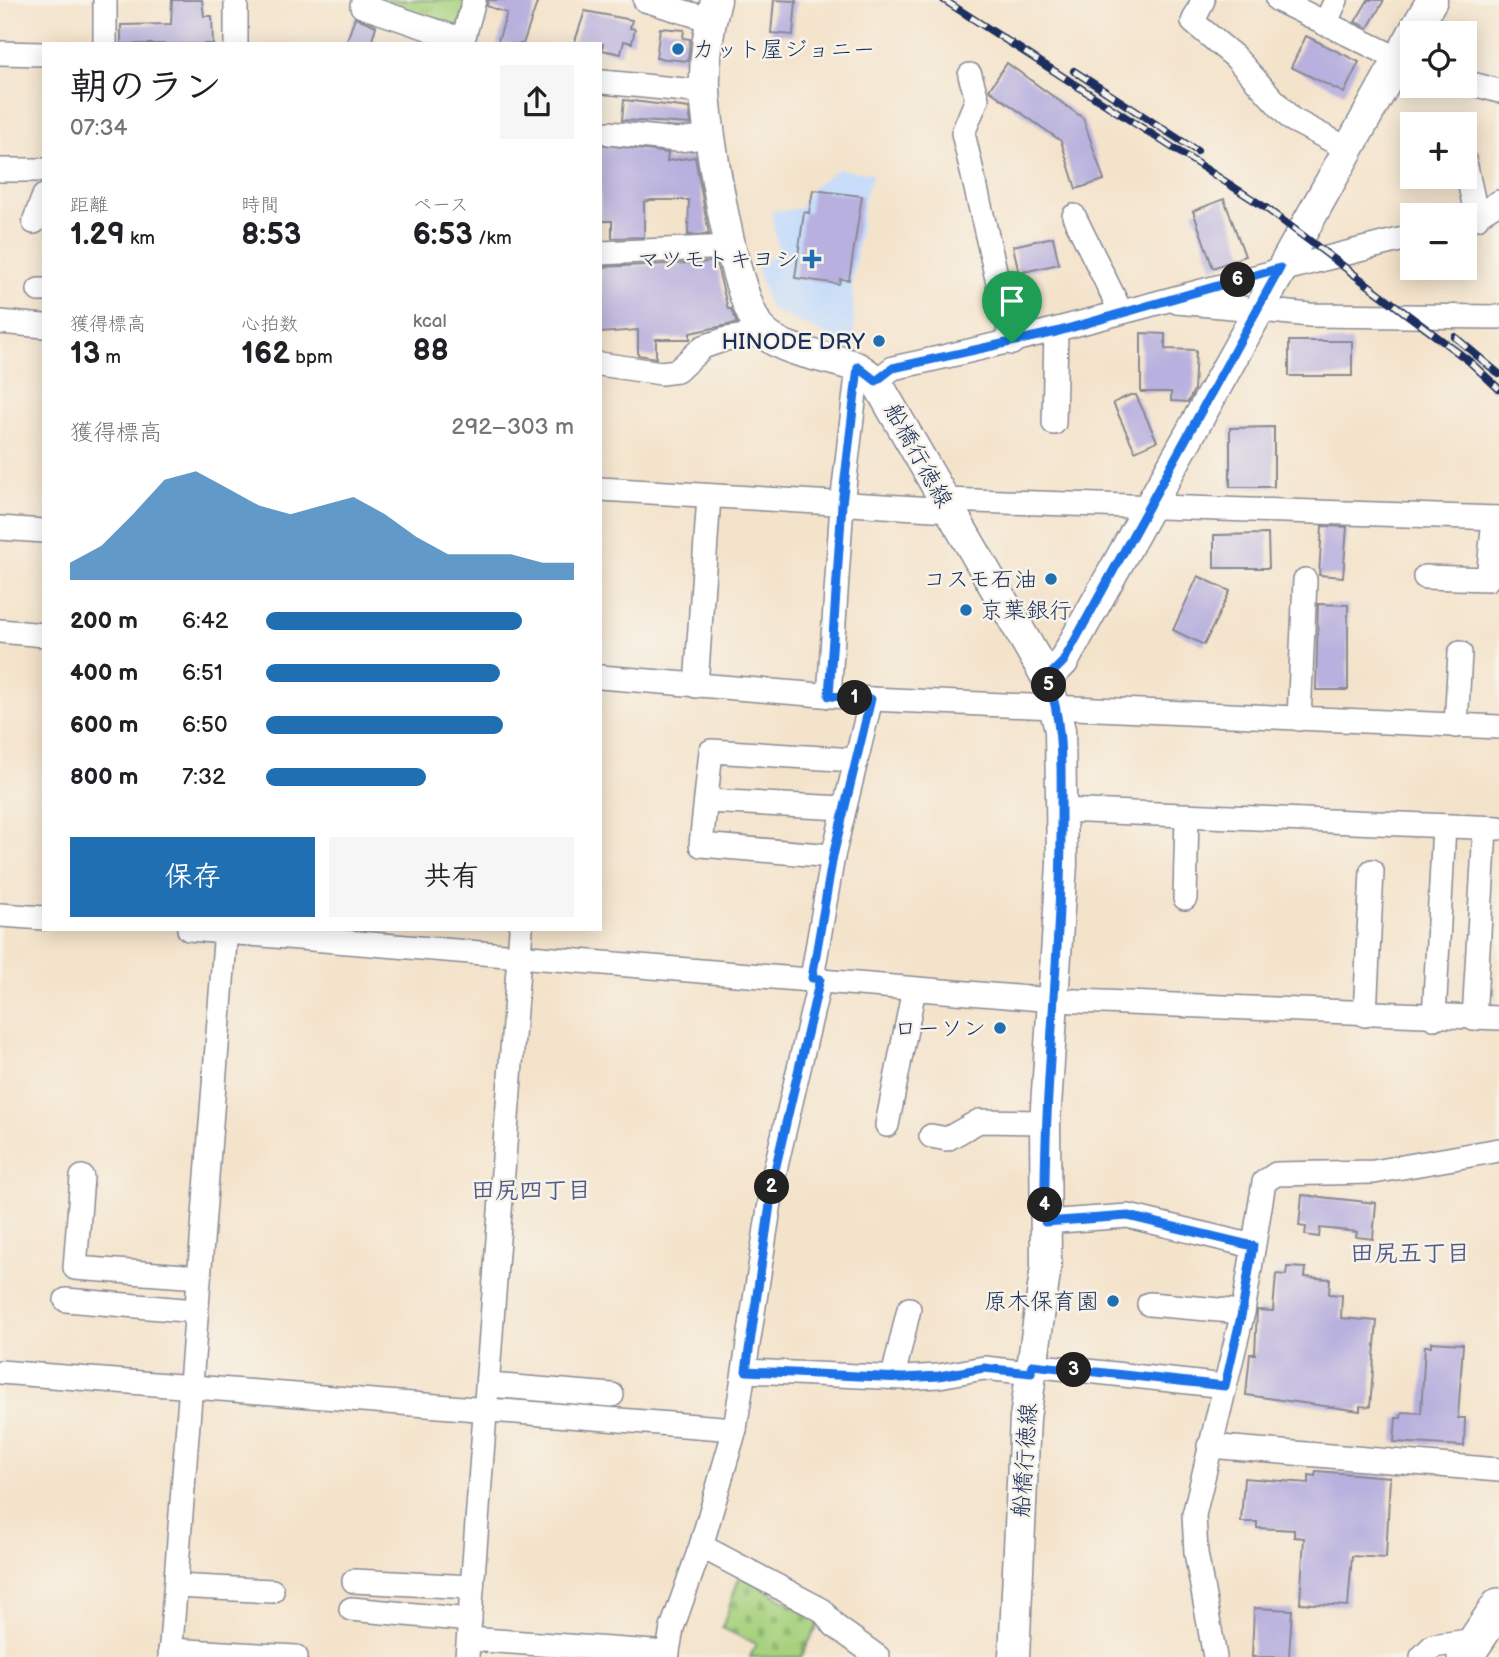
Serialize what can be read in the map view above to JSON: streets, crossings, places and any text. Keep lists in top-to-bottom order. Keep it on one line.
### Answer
{"streets":{"main road":["船橋行徳線"]},"districts":["田尻四丁目","田尻五丁目"],"places":{"other":["カット屋ジョニー","HINODE DRY","コスモ石油","京葉銀行","ローソン","原木保育園"],"health":["マツモトキヨシ"]},"page":{"map_buttons":["+","−"],"heading":["朝のラン","07:34"],"stats":[["距離","1.29 km"],["時間","8:53"],["ペース","6:53 /km"],["獲得標高","13 m"],["心拍数","162 bpm"],["kcal","88"]],"pins":["6","5","1","2","4","3"],"chart":["獲得標高","292–303 m"],"list":[{"name":"200 m","note":"6:42"},{"name":"400 m","note":"6:51"},{"name":"600 m","note":"6:50"},{"name":"800 m","note":"7:32"}],"buttons":["保存","共有"]}}
